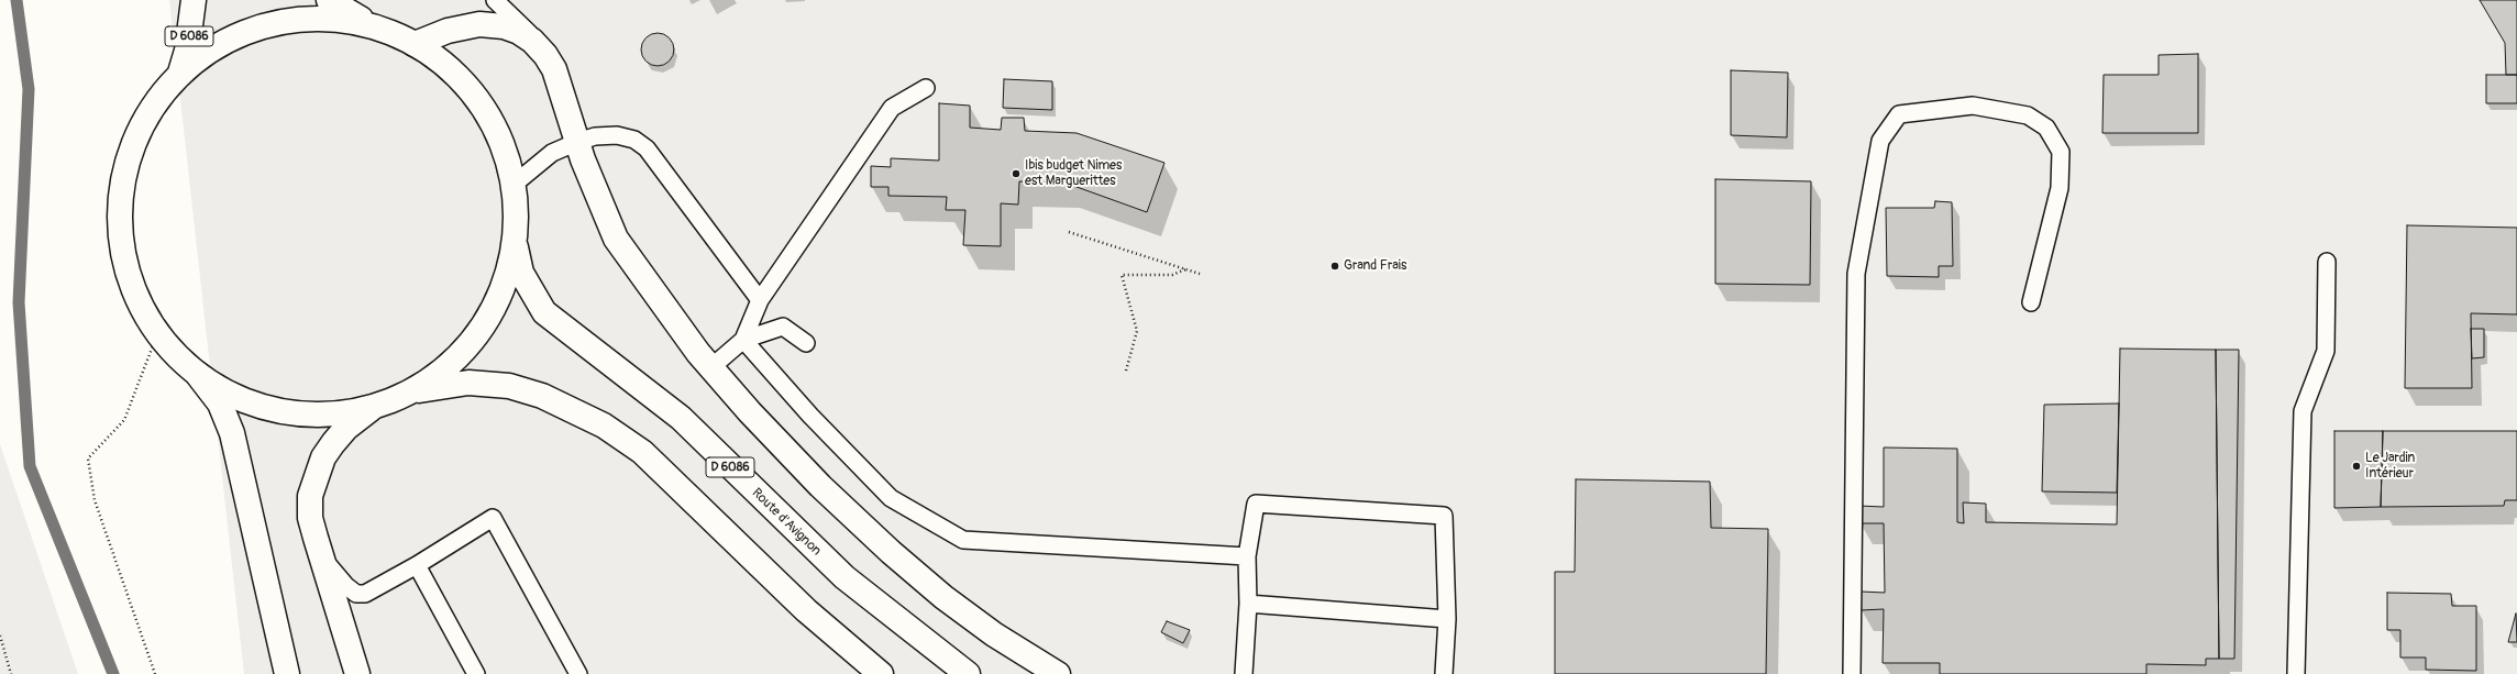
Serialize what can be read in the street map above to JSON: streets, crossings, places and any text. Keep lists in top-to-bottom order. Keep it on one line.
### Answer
{"streets":{"main road":["D 6086","Route d'Avignon"]},"places":["Ibis budget Nimes est Marguerittes","Grand Frais","Le Jardin Intérieur"]}
